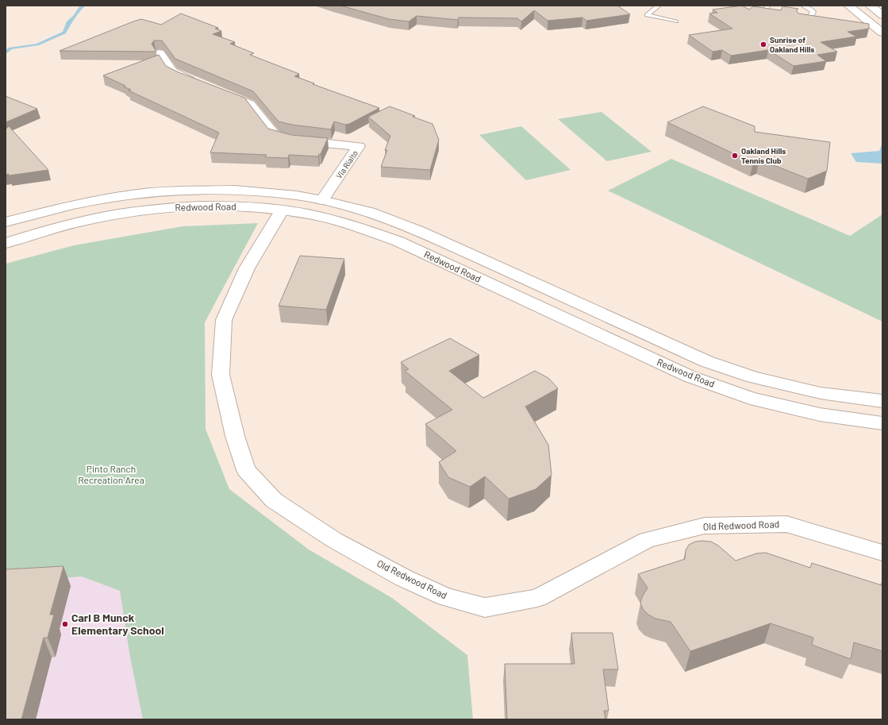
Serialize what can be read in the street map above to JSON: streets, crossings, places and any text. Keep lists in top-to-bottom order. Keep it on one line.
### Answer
{"streets":{"main road":["Via Rialto","Redwood Road","Old Redwood Road"]},"crossings":[["Via Rialto","Redwood Road"],["Redwood Road","Old Redwood Road"]],"parks":["Pinto Ranch Recreation Area"],"places":["Sunrise of Oakland Hills","Oakland Hills Tennis Club","Carl B Munck Elementary School"]}
